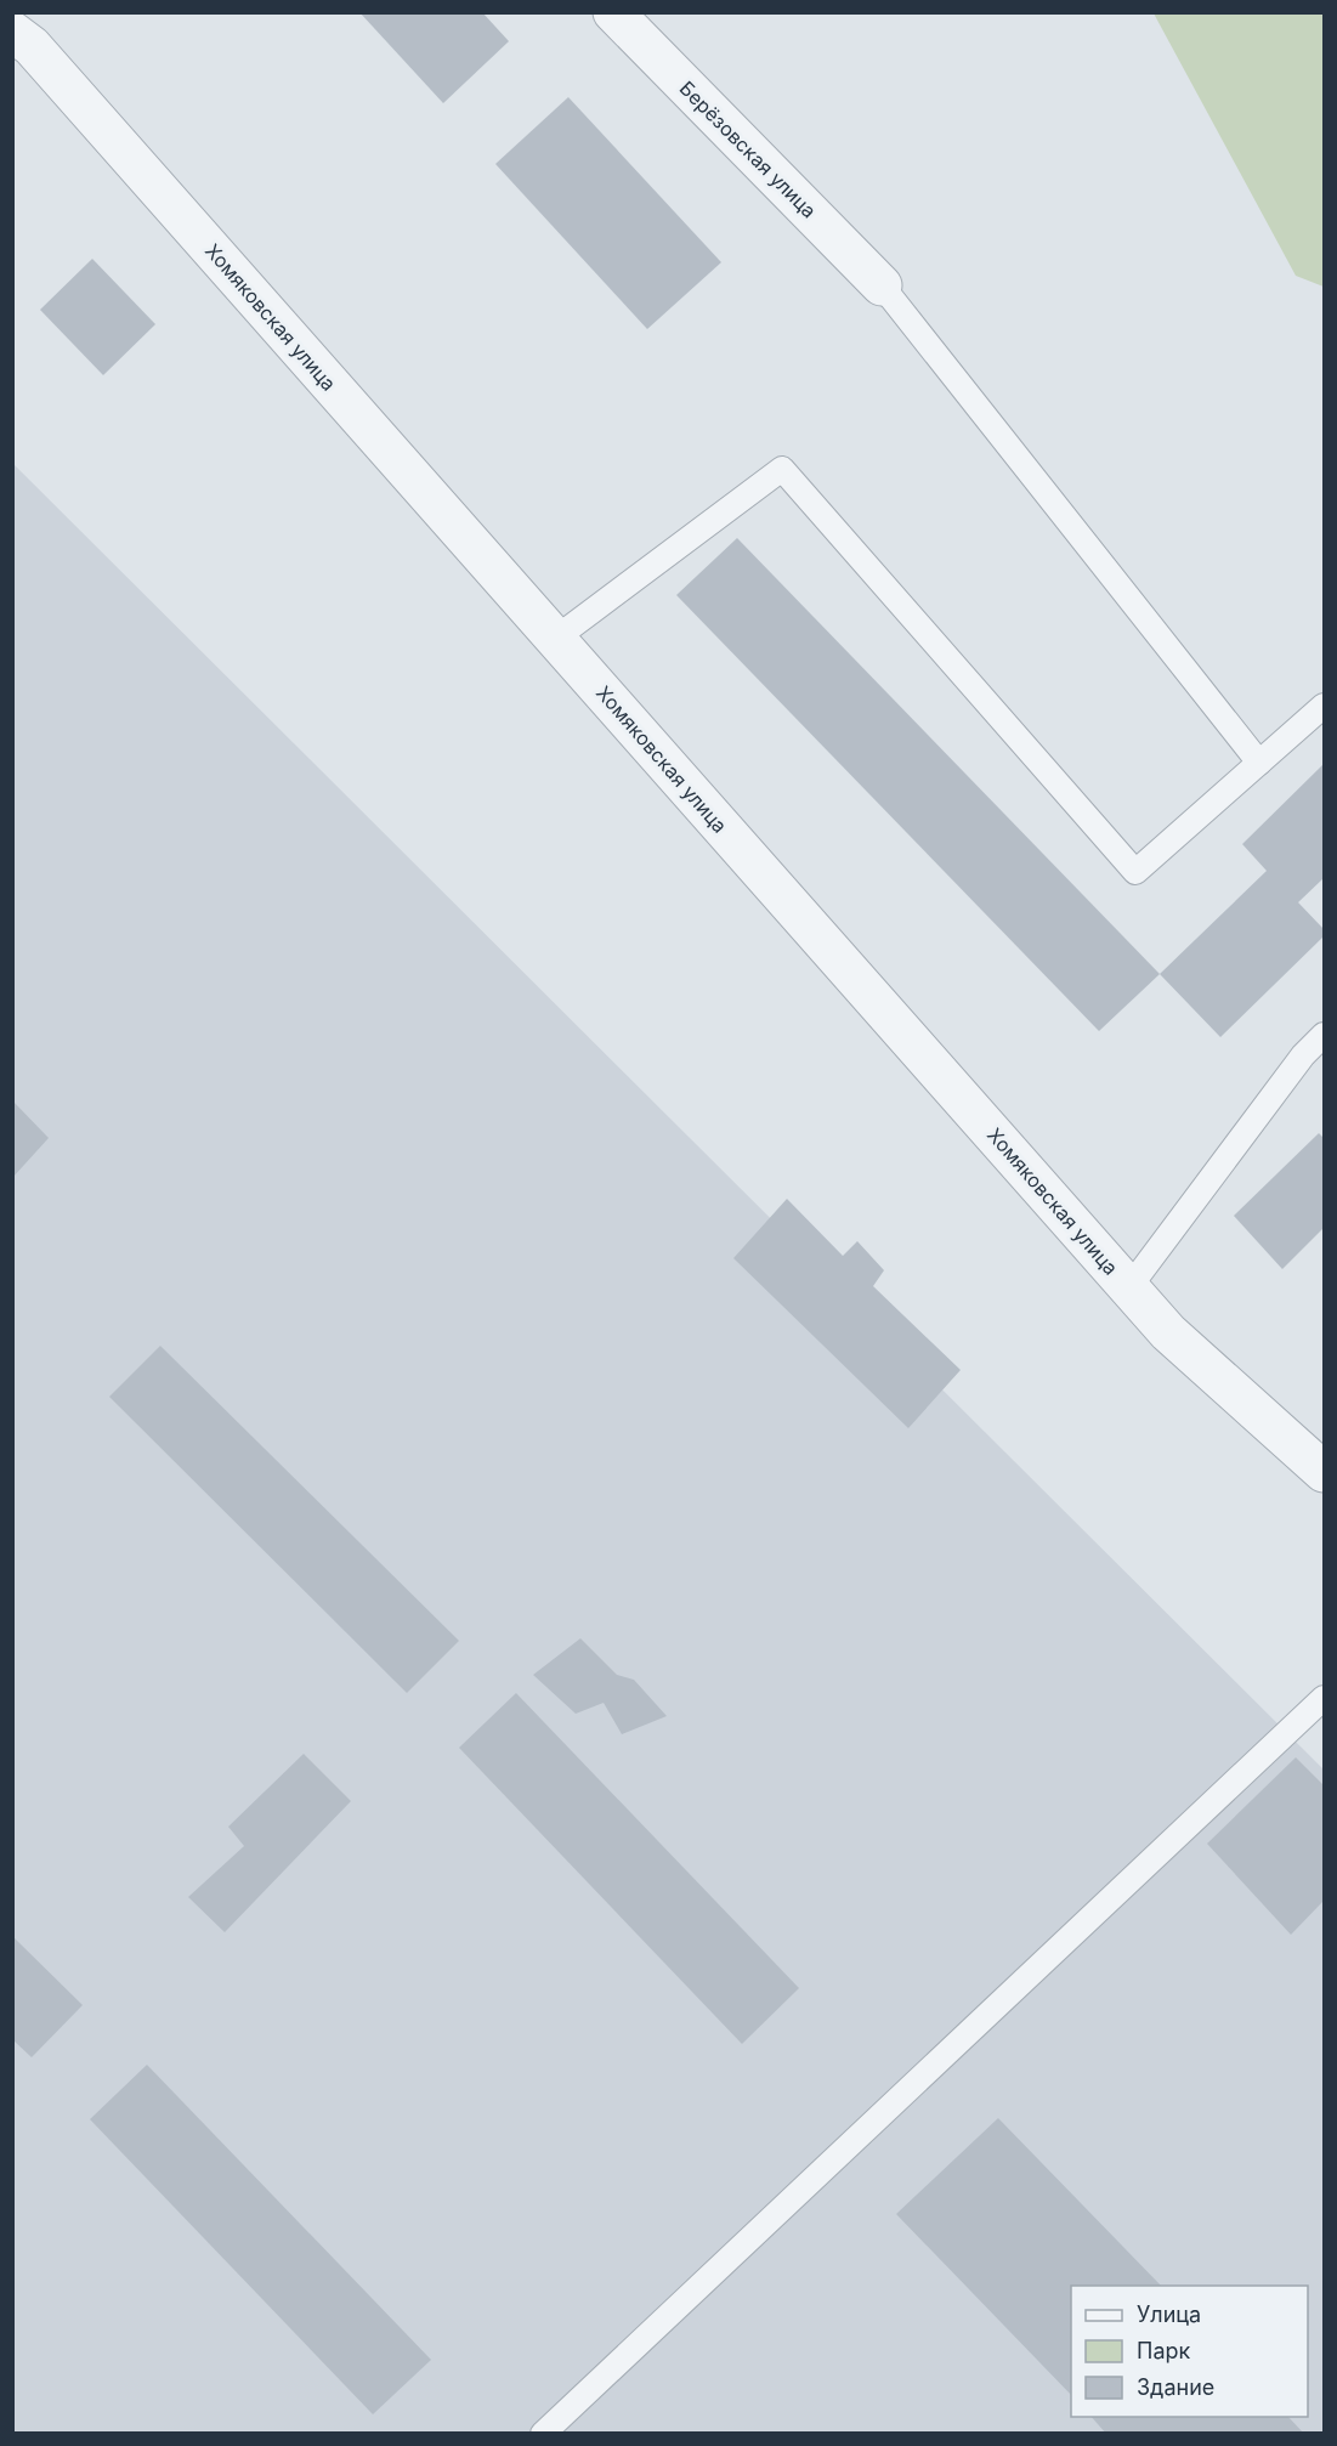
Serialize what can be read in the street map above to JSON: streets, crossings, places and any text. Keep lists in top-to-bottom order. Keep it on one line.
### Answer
{"streets":{"street":["Берёзовская улица","Хомяковская улица"]},"legend":["Улица","Парк","Здание"]}
